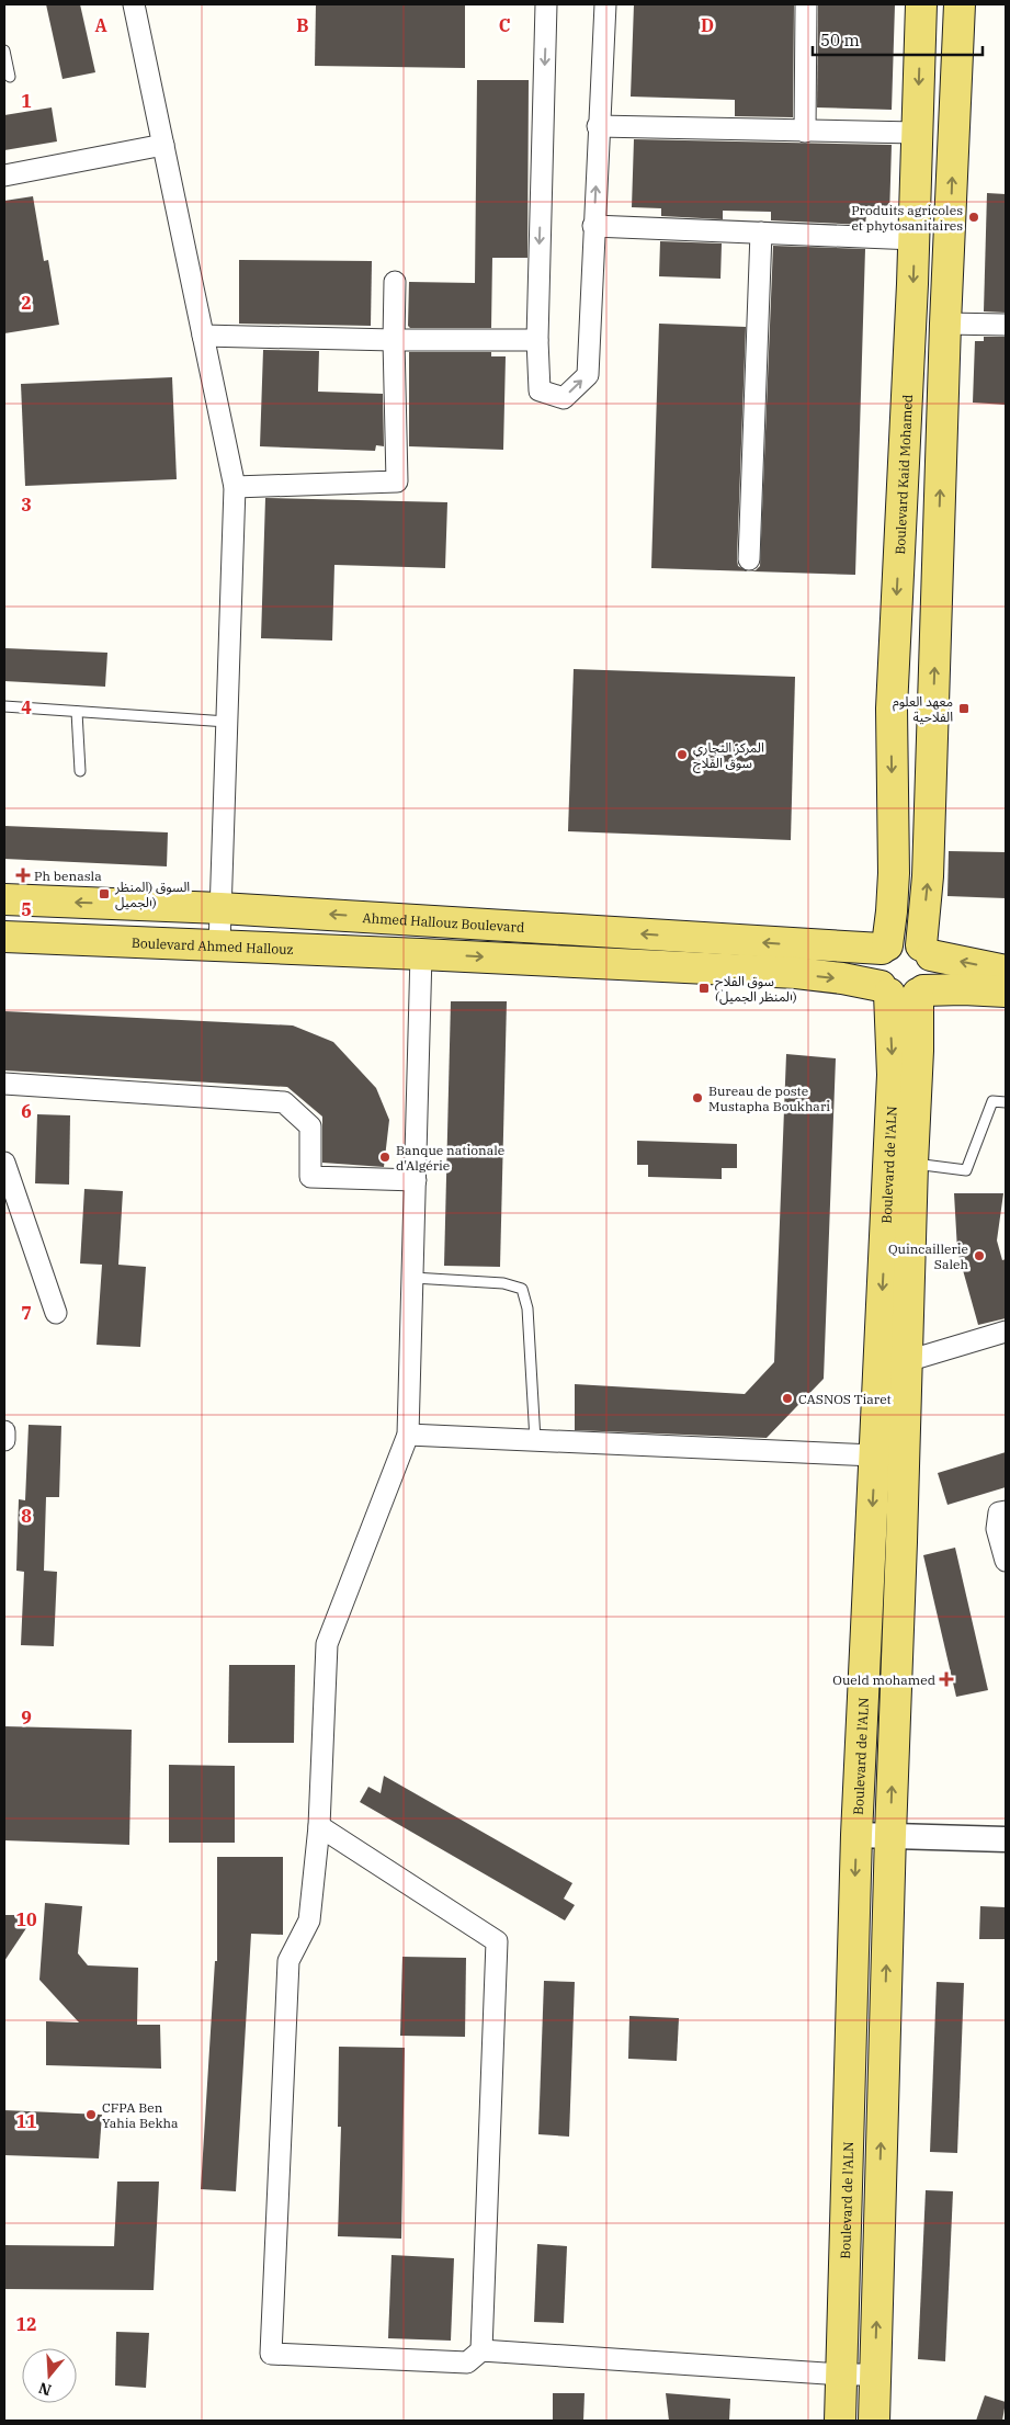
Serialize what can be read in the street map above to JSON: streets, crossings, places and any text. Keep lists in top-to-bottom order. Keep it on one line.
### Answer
{"streets":{"main road":["Boulevard Kaid Mohamed","Ahmed Hallouz Boulevard","Boulevard Ahmed Hallouz","Boulevard de l'ALN"]},"crossings":[["Boulevard Kaid Mohamed","Ahmed Hallouz Boulevard"],["Boulevard Kaid Mohamed","Boulevard de l'ALN"],["Ahmed Hallouz Boulevard","Boulevard de l'ALN"]],"places":{"other":["Produits agricoles et phytosanitaires","المركز التجاري سوق الفلاح","Bureau de poste Mustapha Boukhari","Banque nationale d'Algérie","Quincaillerie Saleh","CASNOS Tiaret","CFPA Ben Yahia Bekha"],"transit":["معهد العلوم الفلاحية","السوق (المنظر الجميل)","سوق الفلاح (المنظر الجميل)"],"health":["Ph benasla","Oueld mohamed"]},"scale_bar":"50 m","north":"bottom","grid":{"columns":["A","B","C","D"],"rows":["1","2","3","4","5","6","7","8","9","10","11","12"]}}
